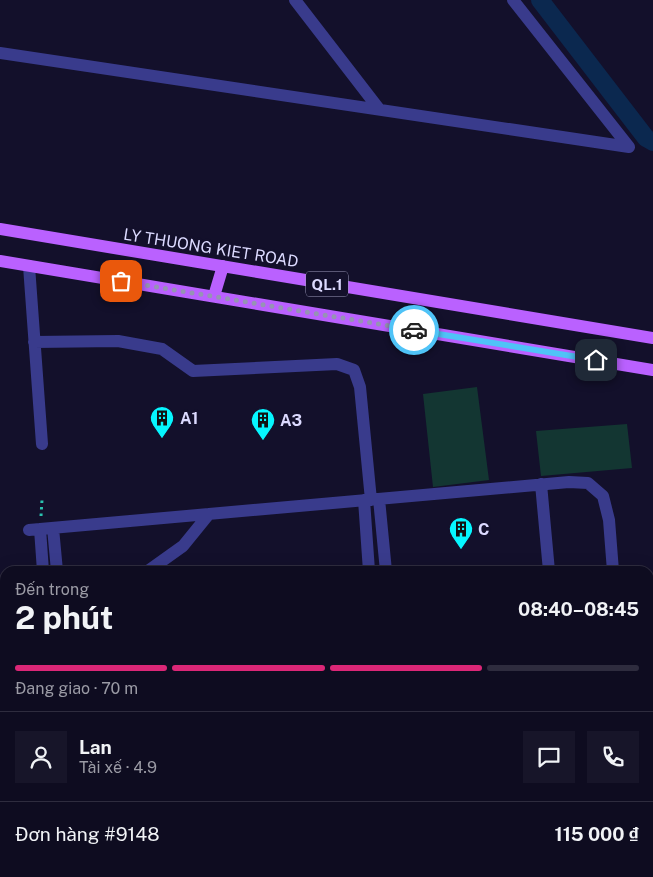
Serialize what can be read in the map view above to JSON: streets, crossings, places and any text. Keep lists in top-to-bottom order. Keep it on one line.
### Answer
{"streets":{"main road":["LY THUONG KIET ROAD","QL.1"]},"places":{"building":["A1","A3","C"]},"page":{"heading":["2 phút","Đến trong","08:40–08:45"],"panel":["Lan","Tài xế · 4.9","Đơn hàng #9148","115 000 ₫"],"bar":"Đang giao · 70 m"}}
